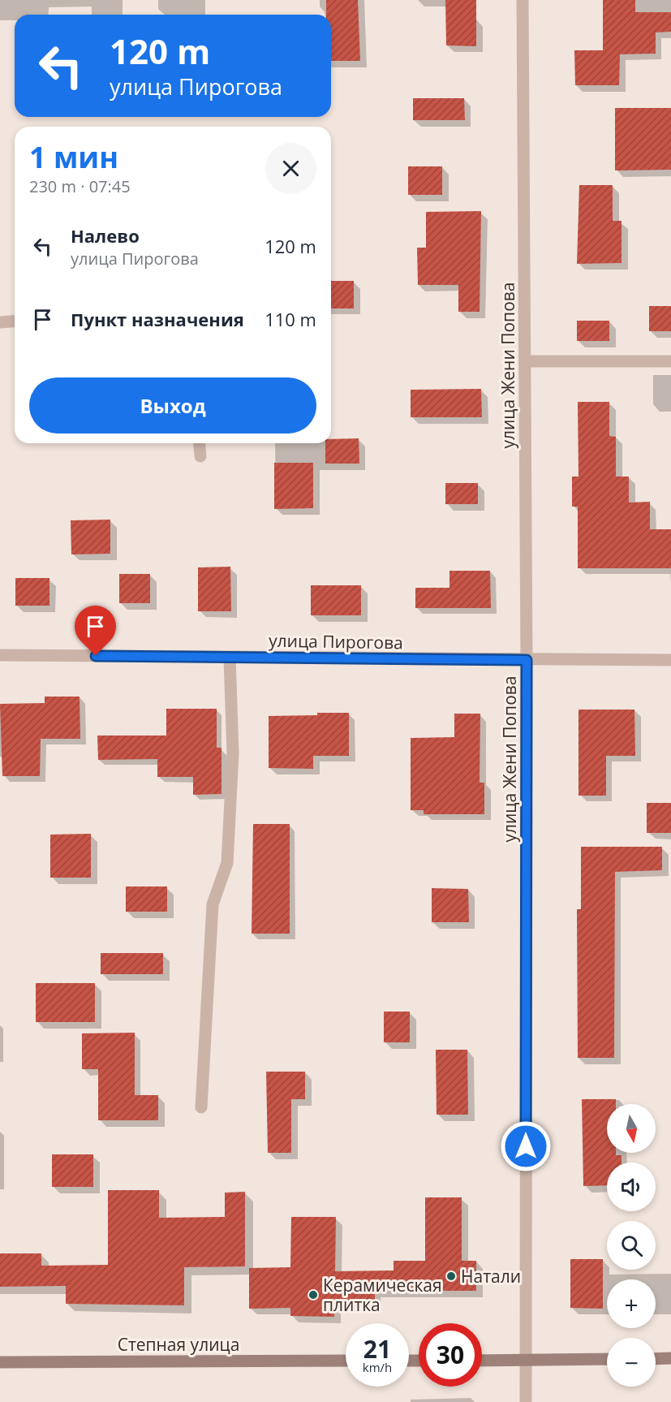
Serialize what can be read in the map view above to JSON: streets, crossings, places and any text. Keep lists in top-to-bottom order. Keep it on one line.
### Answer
{"streets":{"main road":["Степная улица"],"street":["улица Жени Попова","улица Пирогова"]},"crossings":[["улица Жени Попова","улица Пирогова"]],"places":["Натали","Керамическая плитка"],"north":"bottom","page":{"turn":["120 m","улица Пирогова"],"heading":["1 мин","230 m · 07:45"],"list":[{"name":"Налево","note":"улица Пирогова","value":"120 m"},{"name":"Пункт назначения","value":"110 m"}],"buttons":"Выход","map_buttons":["+","−"],"speed":"21 km/h","limit":"30"}}
